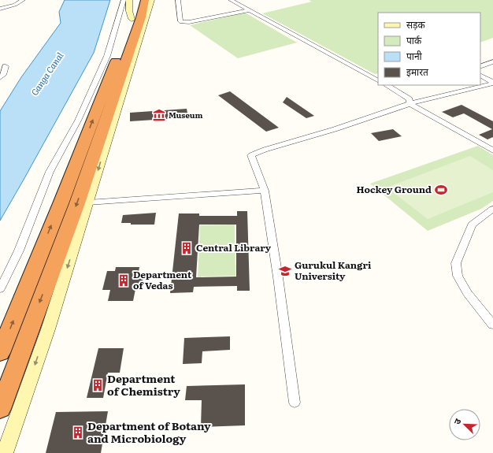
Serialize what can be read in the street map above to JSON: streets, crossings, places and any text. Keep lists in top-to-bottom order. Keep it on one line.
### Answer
{"water":["Ganga Canal"],"places":{"museum":["Museum"],"sports":["Hockey Ground"],"building":["Central Library","Department of Vedas","Department of Chemistry","Department of Botany and Microbiology"],"school or university":["Gurukul Kangri University"]},"legend":["सड़क","पार्क","पानी","इमारत"],"north":"top left"}
